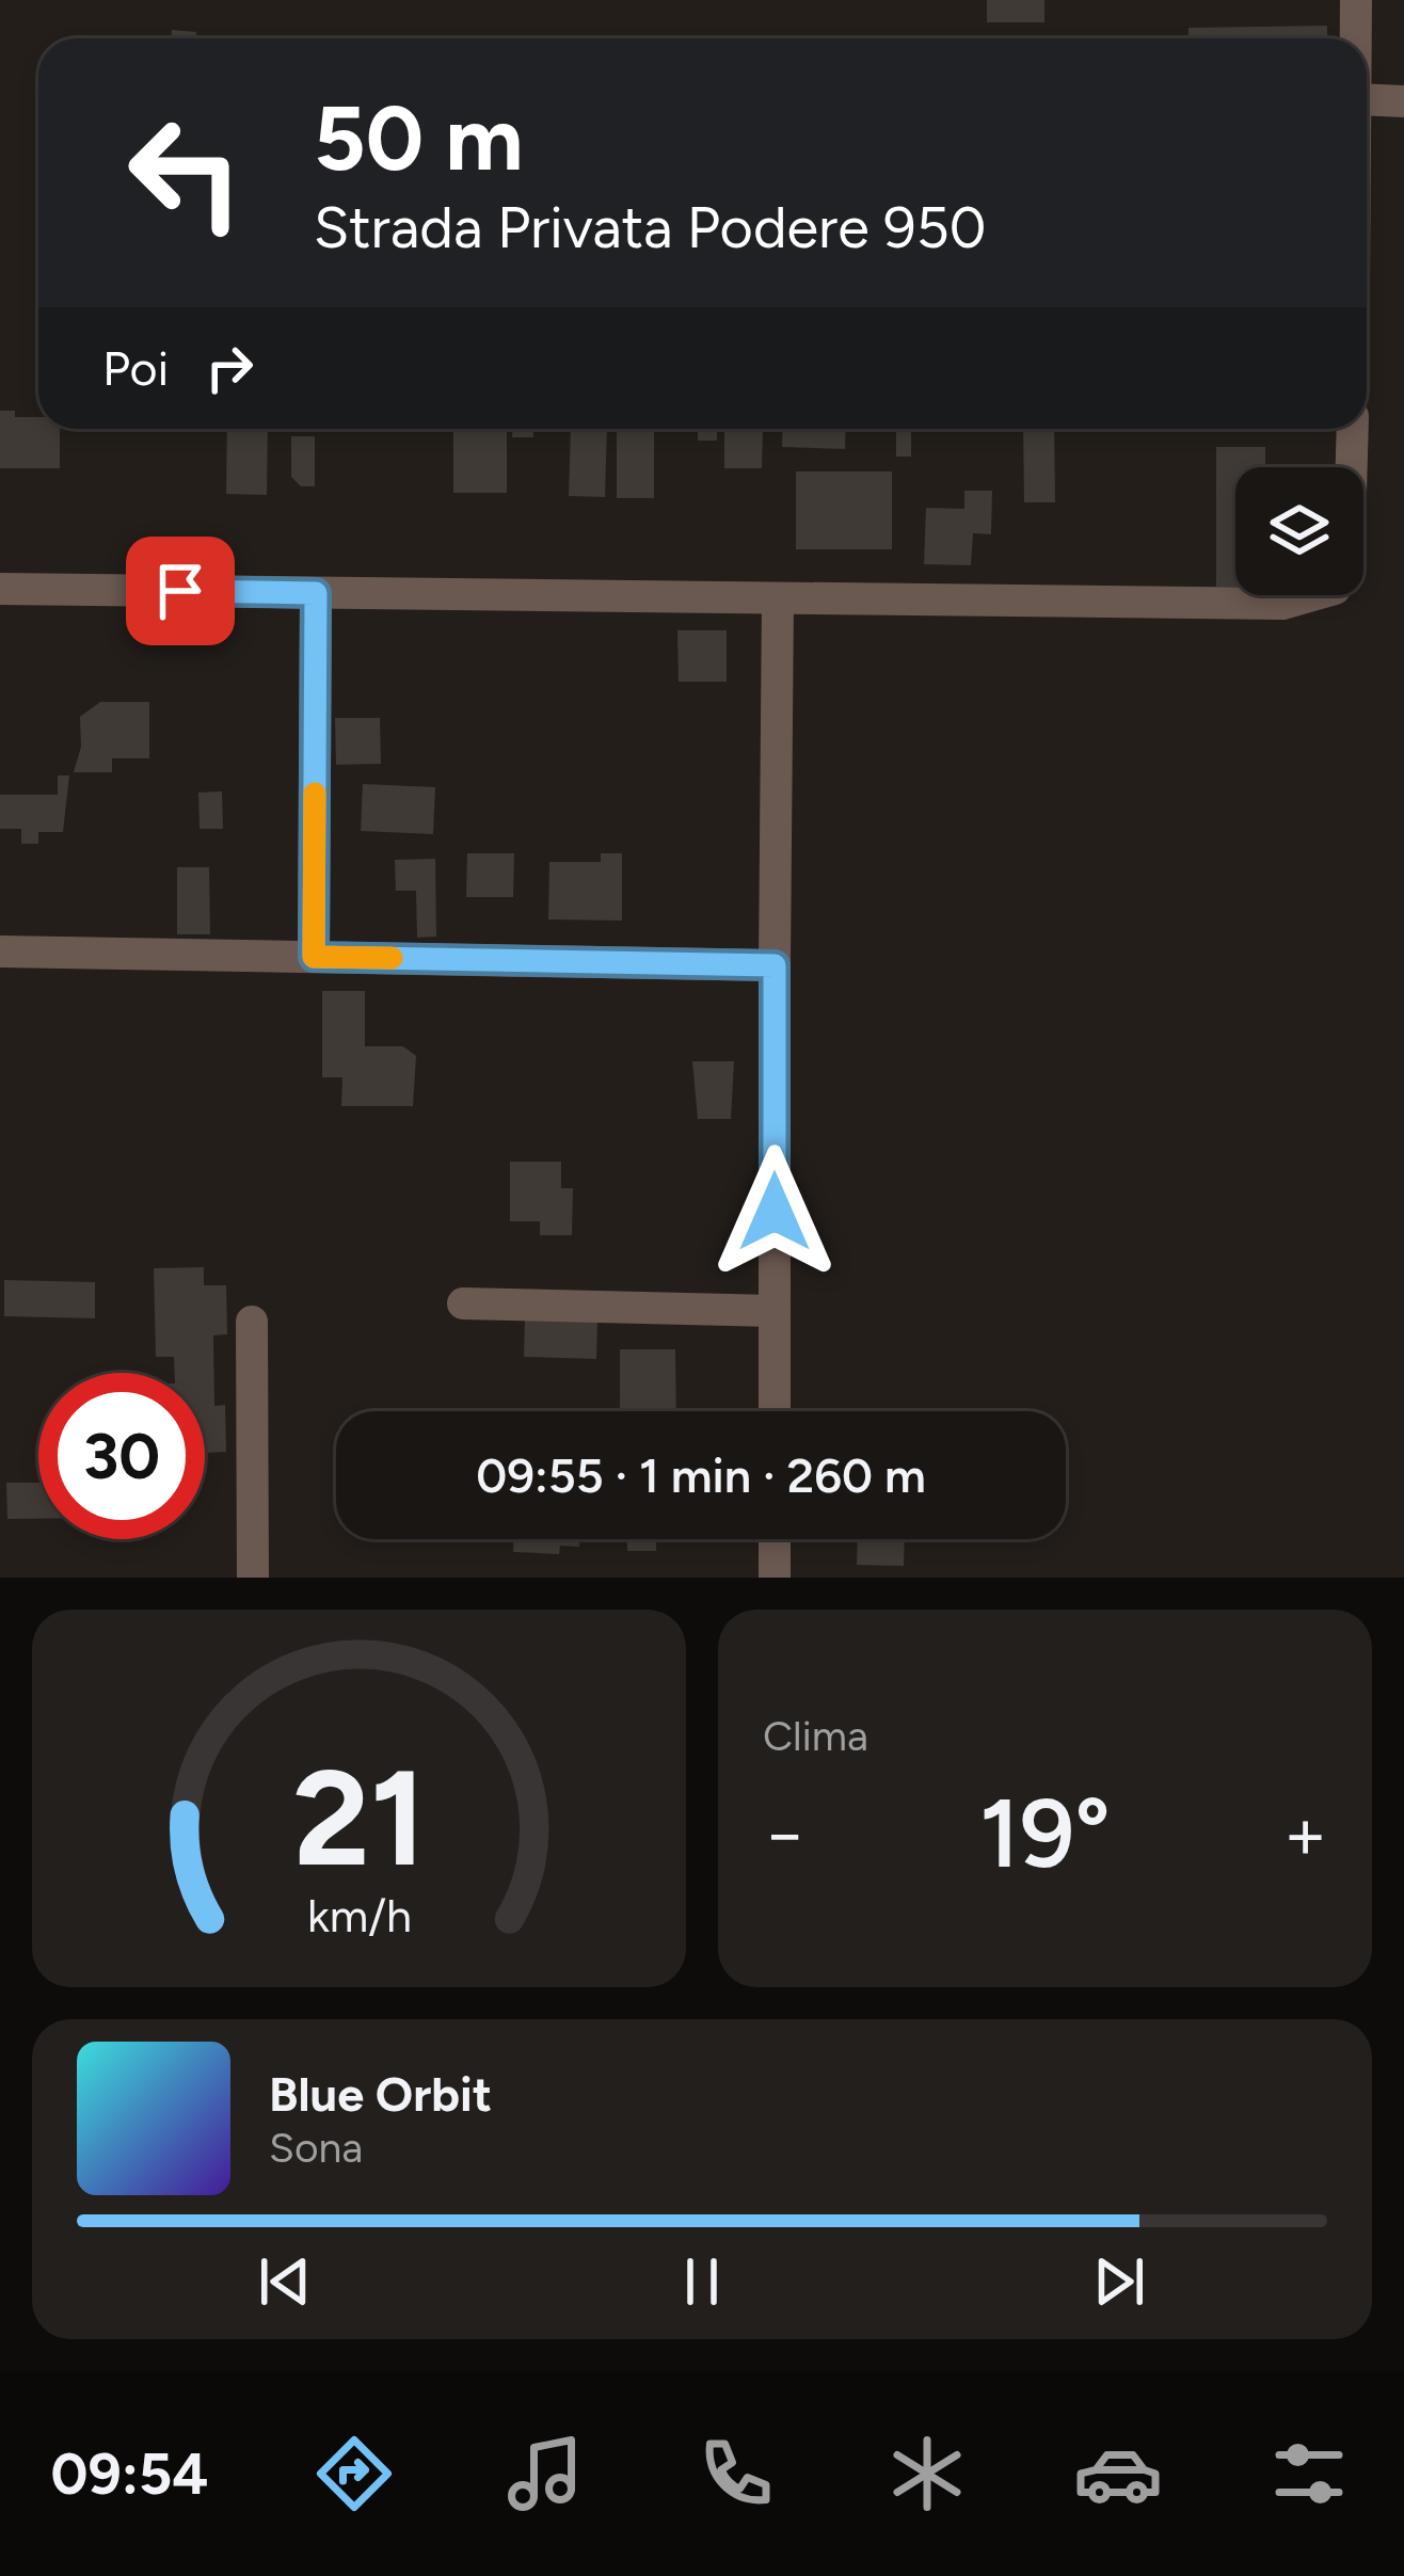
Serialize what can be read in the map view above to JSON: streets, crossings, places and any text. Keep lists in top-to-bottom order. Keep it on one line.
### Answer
{"page":{"turn":["50 m","Strada Privata Podere 950"],"then":"Poi","limit":"30","trip":"09:55 · 1 min · 260 m","tile":"Clima","heat":["−","19°","+"],"song":["Blue Orbit","Sona"],"tabs":"09:54","gauge":["21","km/h"]}}
